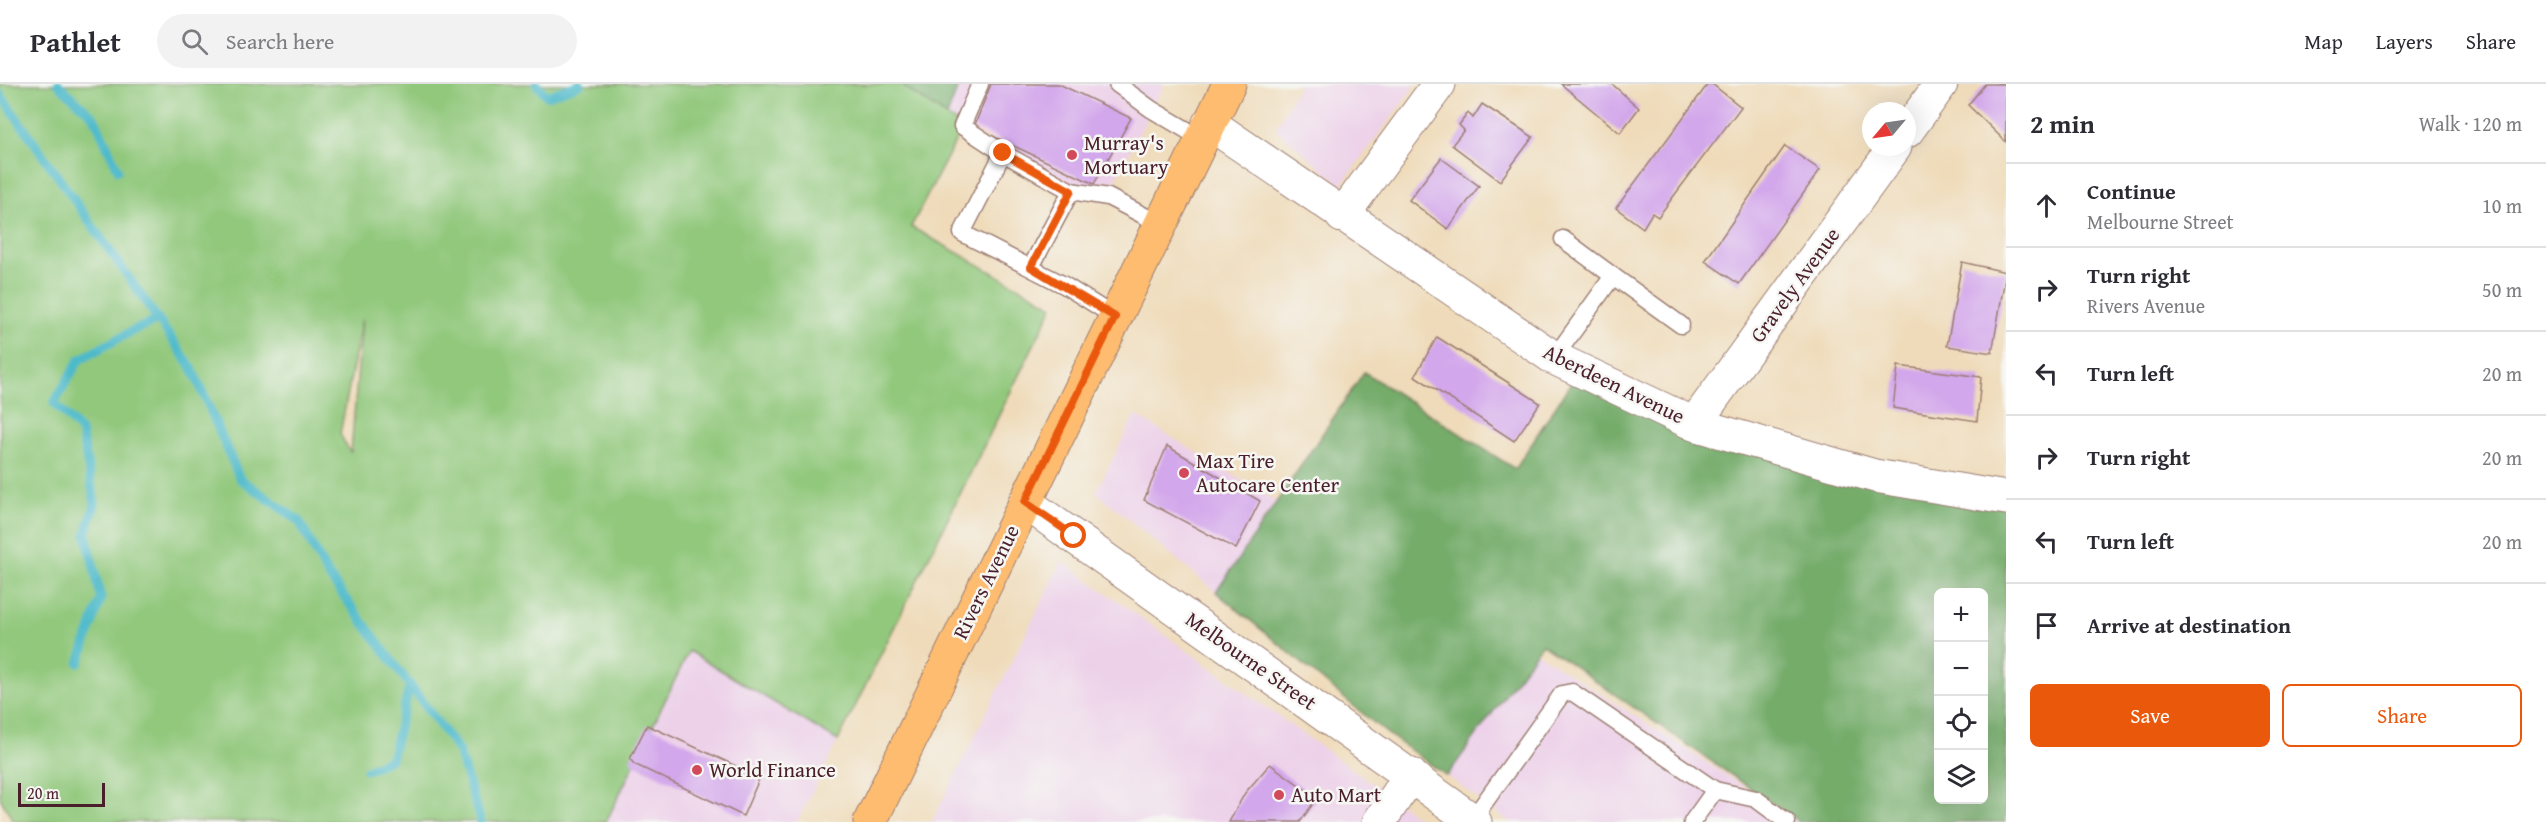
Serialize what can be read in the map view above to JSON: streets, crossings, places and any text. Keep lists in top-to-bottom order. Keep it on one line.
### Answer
{"streets":{"main road":["Rivers Avenue"],"street":["Gravely Avenue","Aberdeen Avenue","Melbourne Street"]},"crossings":[["Gravely Avenue","Aberdeen Avenue"],["Aberdeen Avenue","Rivers Avenue"],["Rivers Avenue","Melbourne Street"]],"places":["Murray's Mortuary","Max Tire Autocare Center","World Finance","Auto Mart"],"scale_bar":"20 m","north":"bottom left","page":{"header":"Pathlet","search":"Search here","nav":["Map","Layers","Share"],"heading":["2 min","Walk · 120 m"],"list":[["Continue","Melbourne Street","10 m"],["Turn right","Rivers Avenue","50 m"],["Turn left","20 m"],["Turn right","20 m"],["Turn left","20 m"],"Arrive at destination"],"map_buttons":["+","−"],"buttons":["Save","Share"],"scale":"20 m"}}
